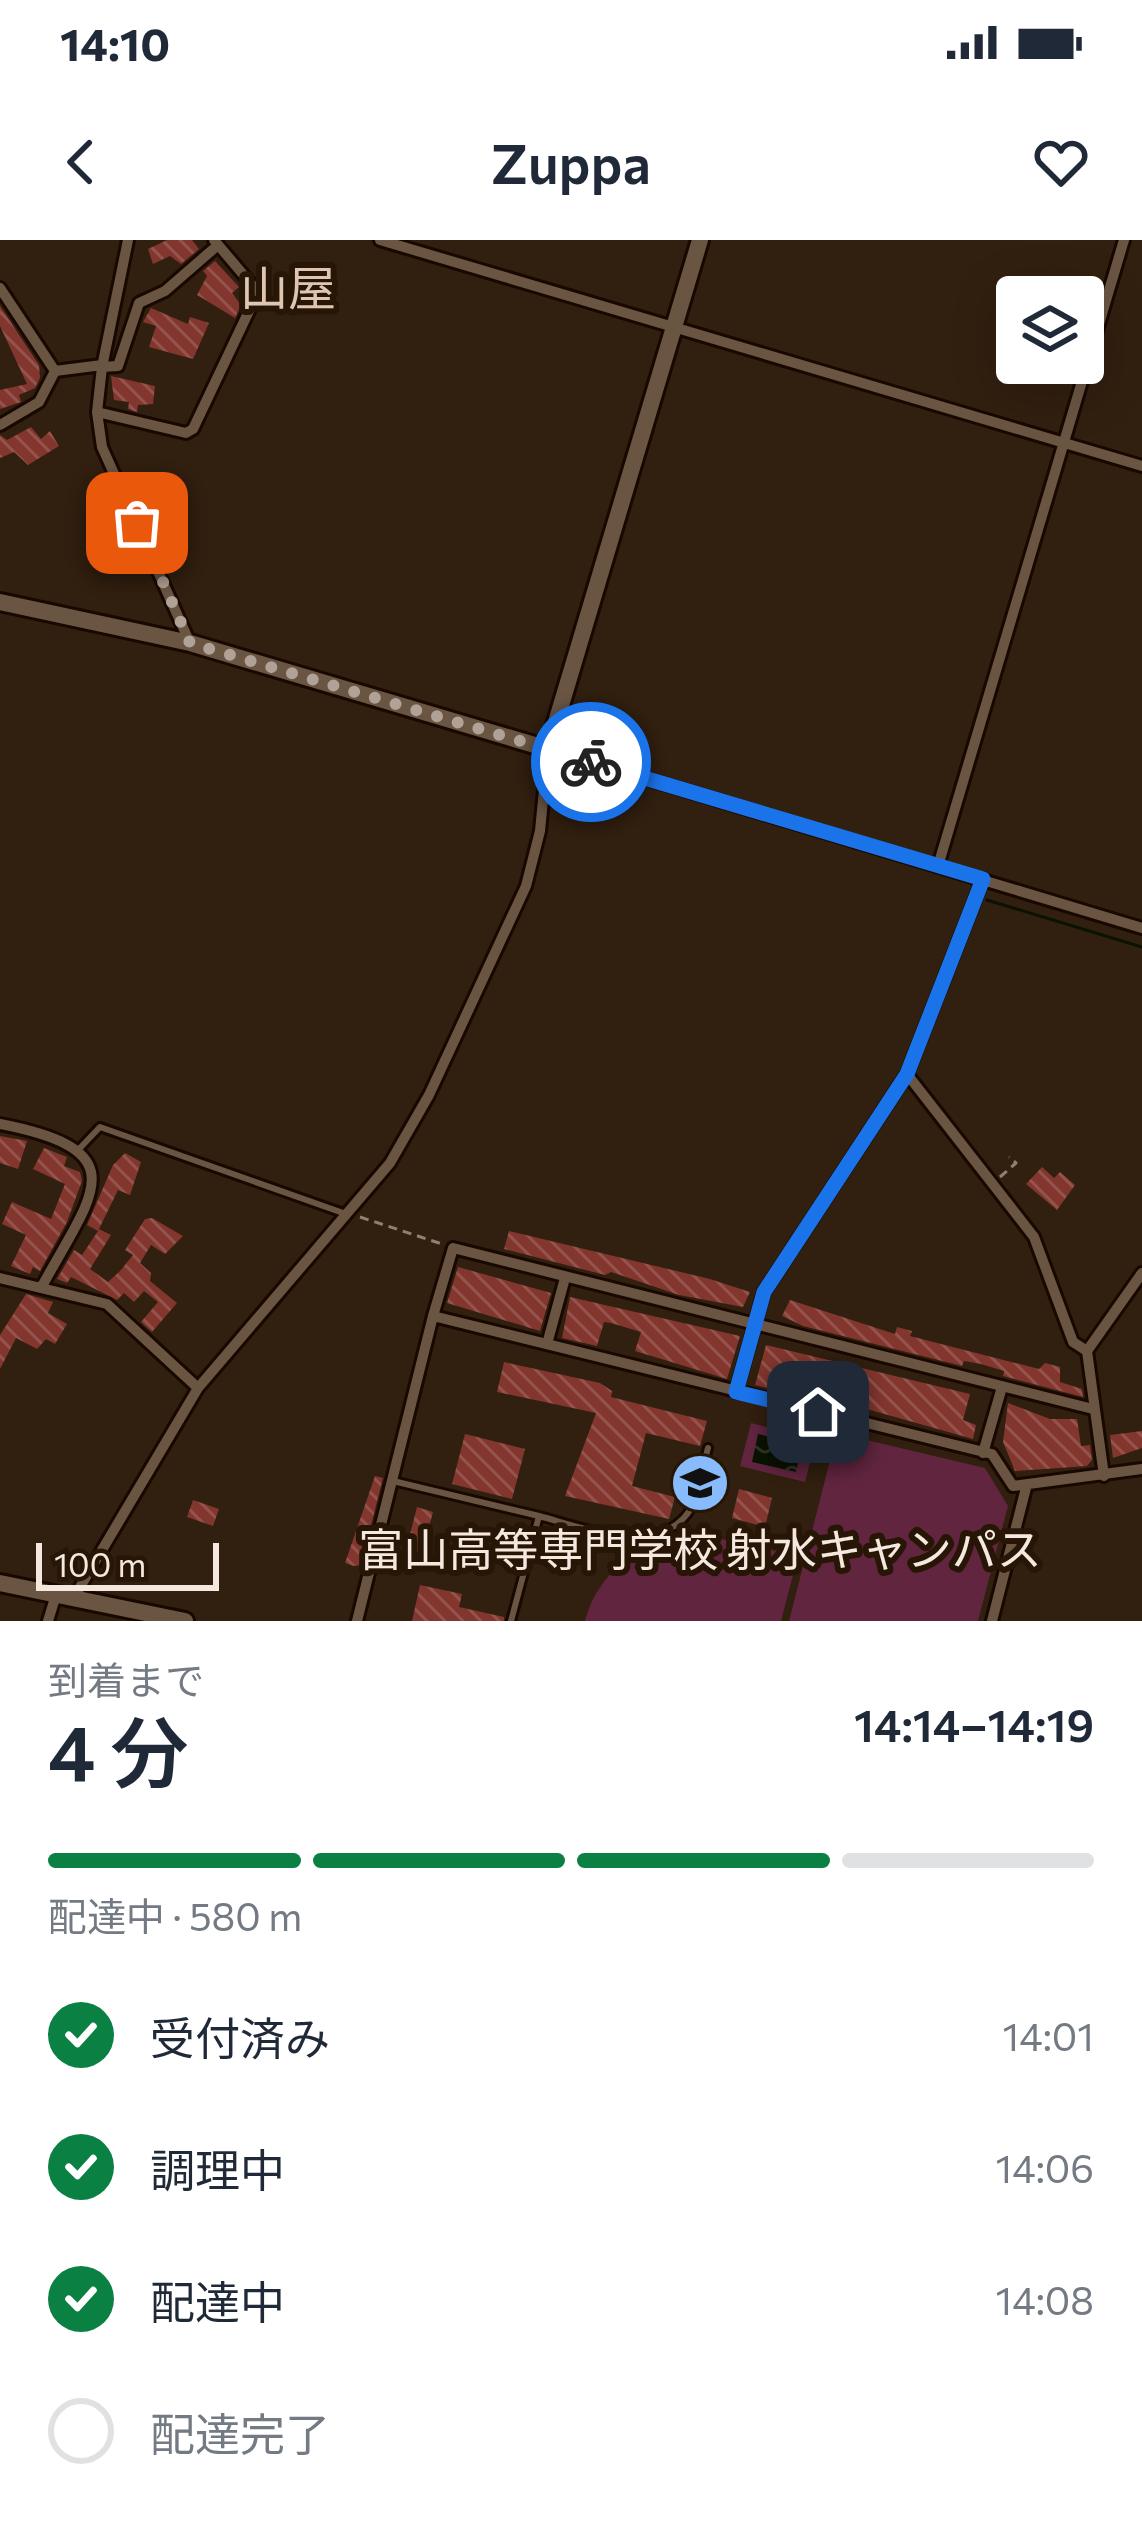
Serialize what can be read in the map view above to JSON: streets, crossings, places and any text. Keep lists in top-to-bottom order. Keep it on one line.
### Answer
{"districts":["山屋"],"places":{"school or university":["富山高等専門学校 射水キャンパス"]},"scale_bar":"100 m","page":{"status":"14:10","header":"Zuppa","scale":"100 m","heading":["4 分","到着まで","14:14–14:19"],"bar":"配達中 · 580 m","list":[["受付済み","14:01"],["調理中","14:06"],["配達中","14:08"],"配達完了"]}}
